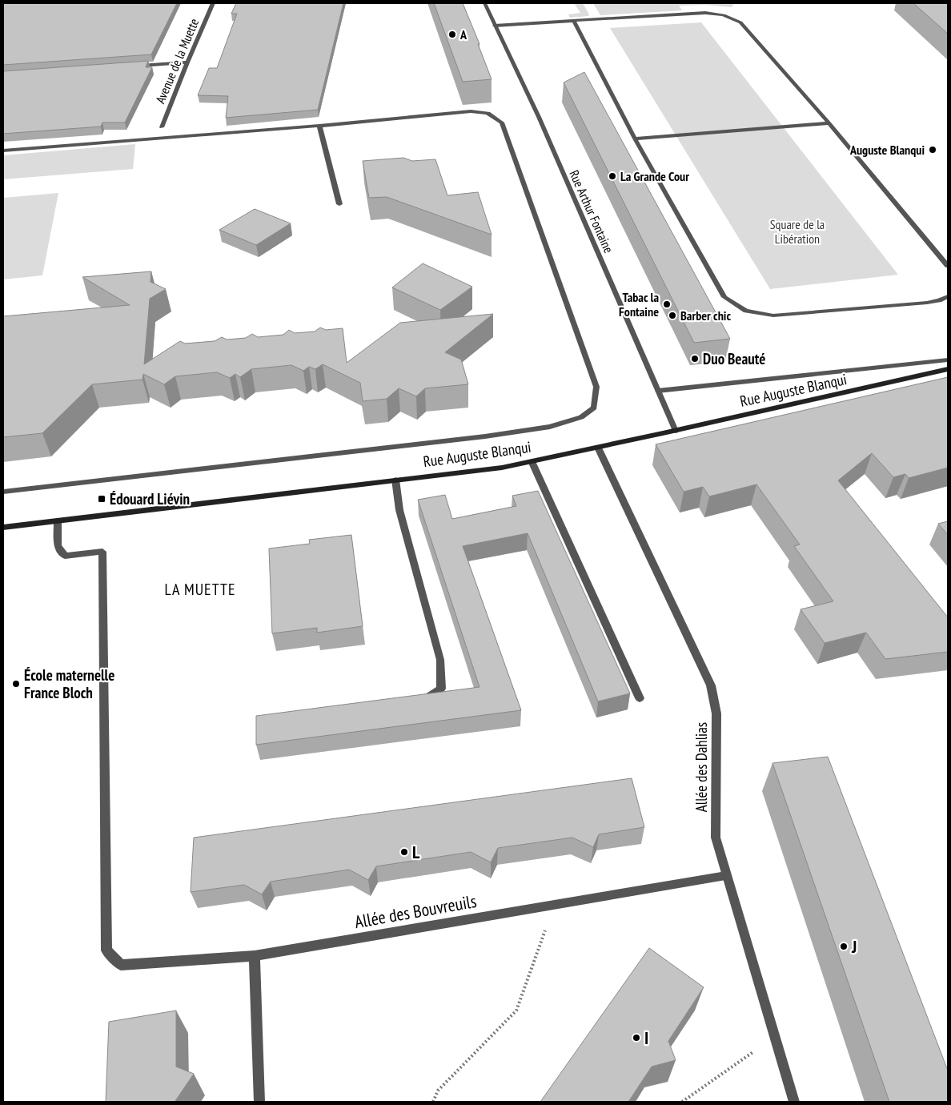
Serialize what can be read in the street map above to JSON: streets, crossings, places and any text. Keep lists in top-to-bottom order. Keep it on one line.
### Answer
{"streets":{"street":["Avenue de la Muette","Rue Arthur Fontaine","Rue Auguste Blanqui","Allée des Dahlias","Allée des Bouvreuils"]},"crossings":[["Rue Arthur Fontaine","Rue Auguste Blanqui"],["Rue Auguste Blanqui","Allée des Dahlias"],["Rue Auguste Blanqui","Allée des Bouvreuils"],["Allée des Dahlias","Allée des Bouvreuils"]],"districts":["LA MUETTE"],"parks":["Square de la Libération"],"places":{"other":["A","Auguste Blanqui","La Grande Cour","Tabac la Fontaine","Barber chic","Duo Beauté","École maternelle France Bloch","L","J","I"],"transit":["Édouard Liévin"]}}
